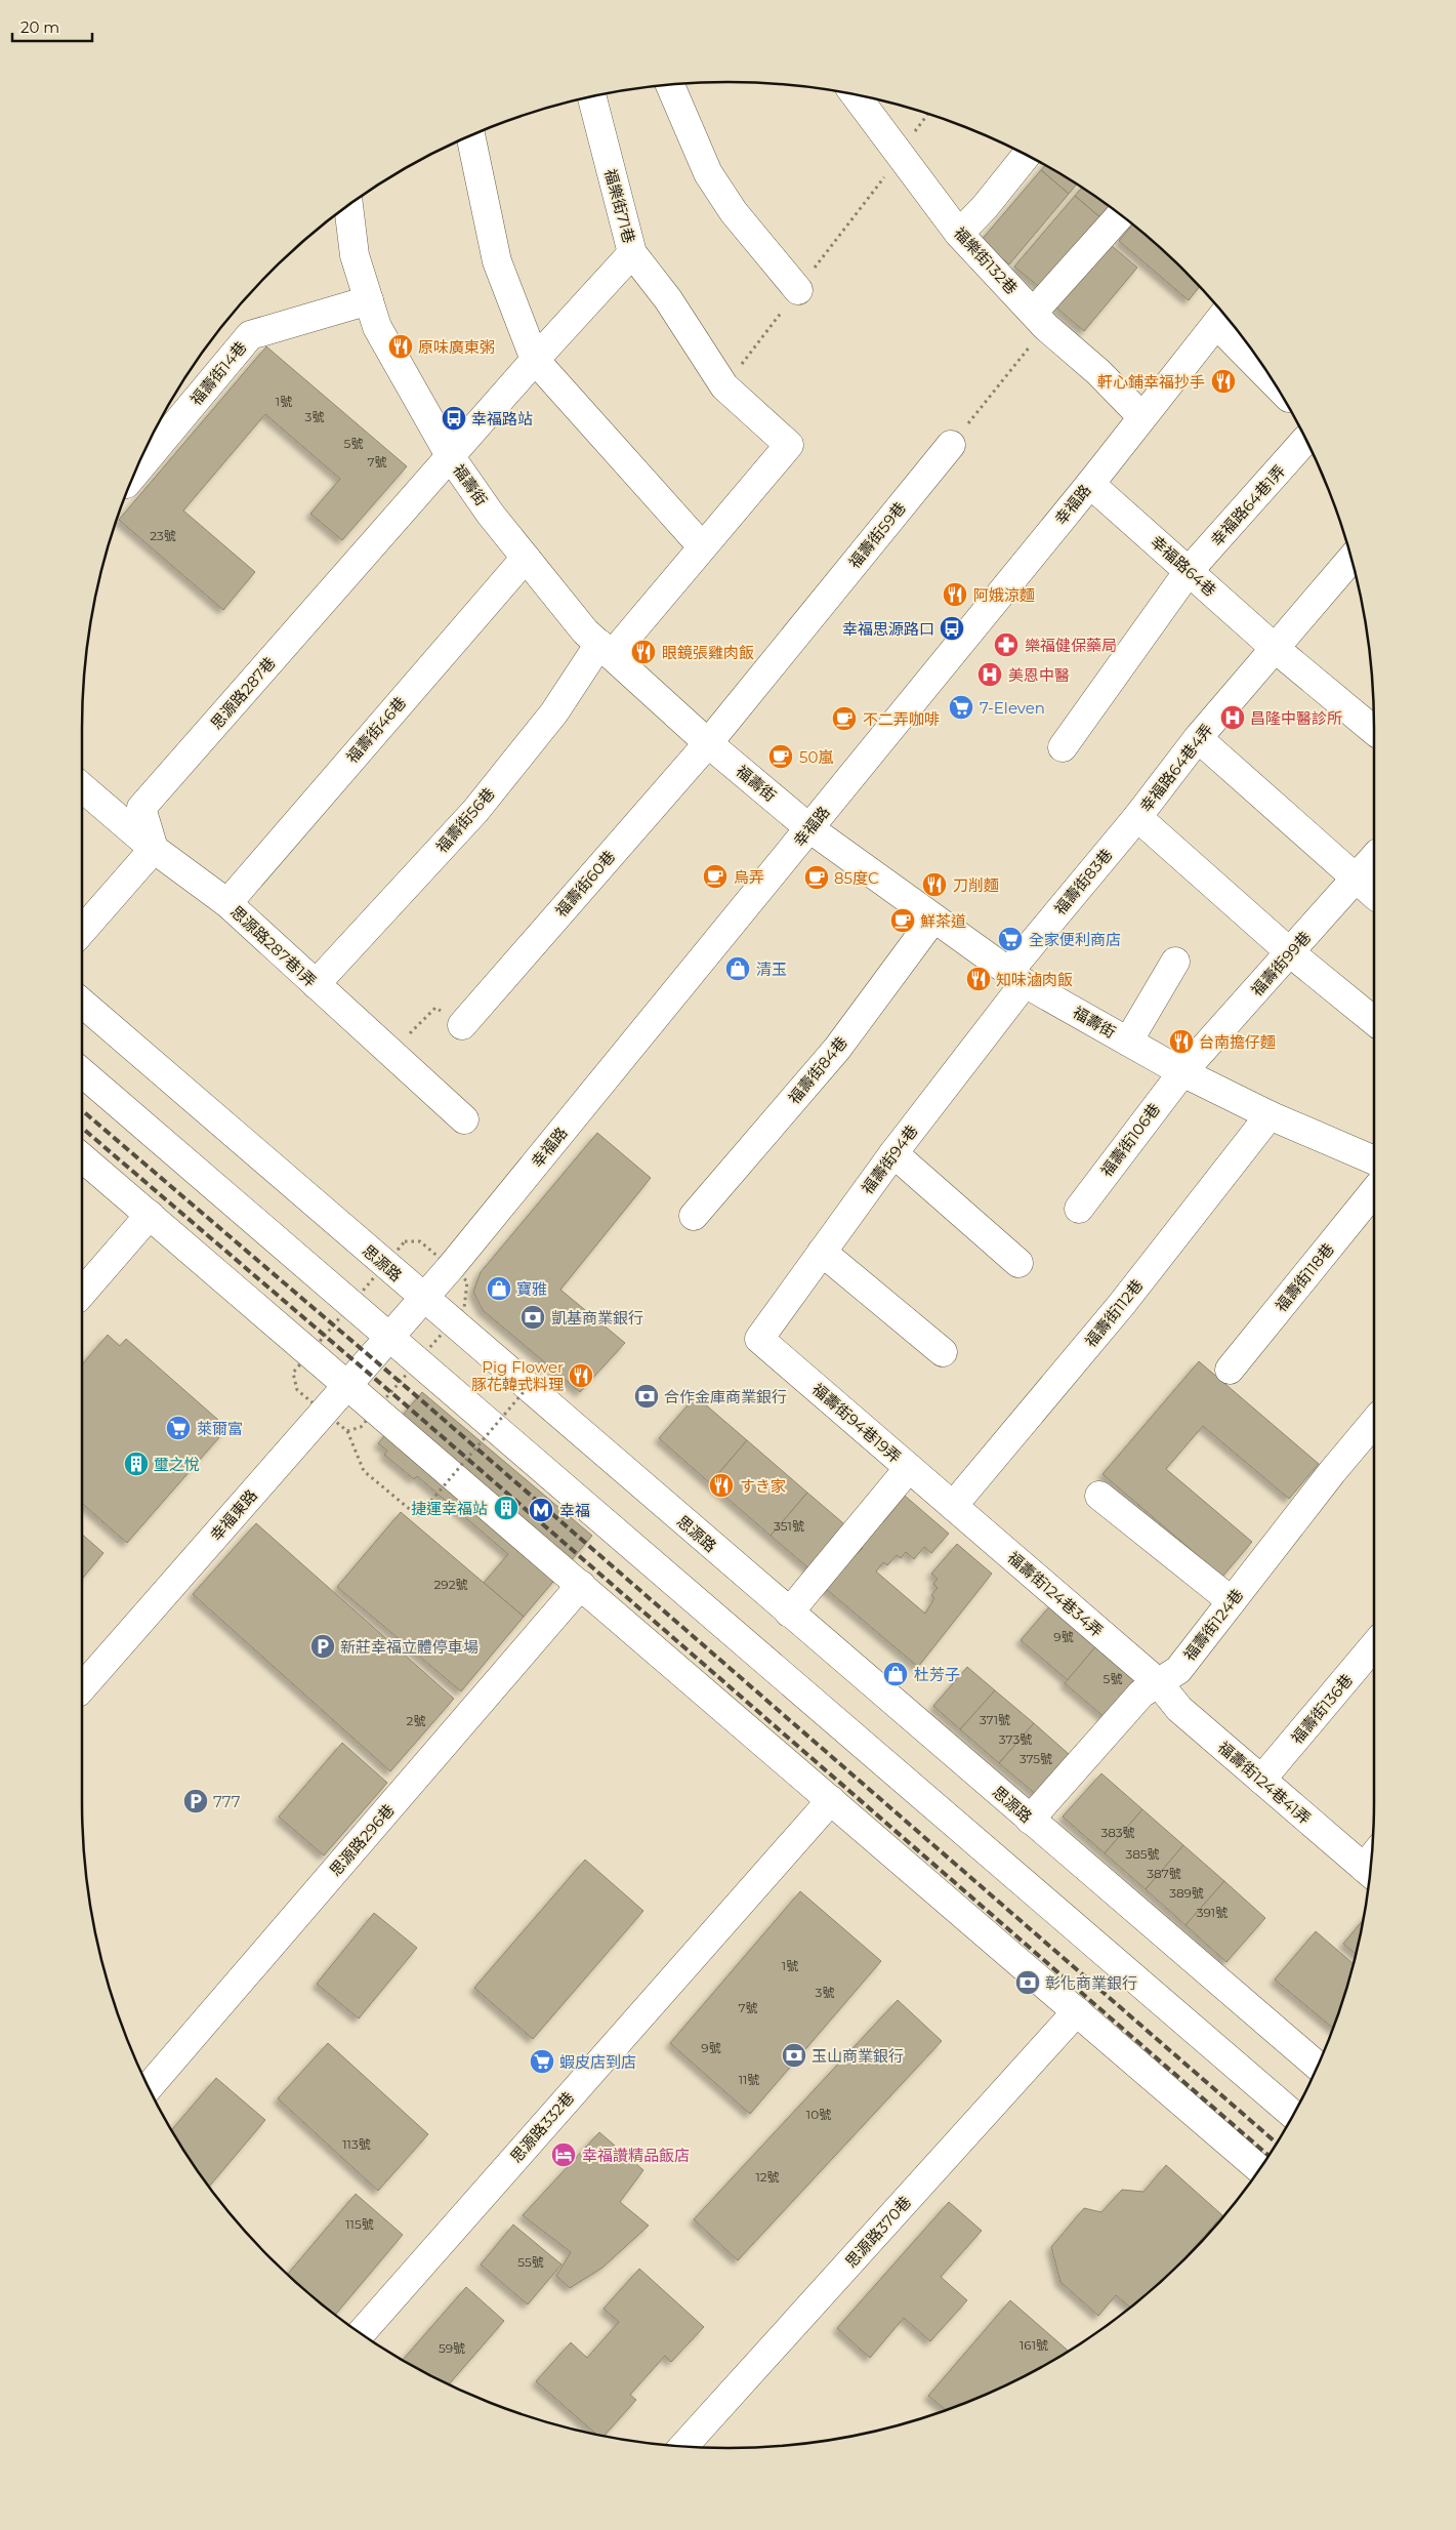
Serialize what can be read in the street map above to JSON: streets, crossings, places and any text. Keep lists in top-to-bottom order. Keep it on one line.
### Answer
{"streets":{"street":["福樂街71巷","福樂街132巷","福壽街14巷","福壽街","幸福路","幸福路64巷1弄","福壽街59巷","幸福路64巷","思源路287巷","福壽街46巷","幸福路64巷4弄","福壽街56巷","福壽街83巷","福壽街60巷","思源路287巷1弄","福壽街99巷","福壽街84巷","福壽街106巷","福壽街94巷","思源路","福壽街118巷","福壽街112巷","福壽街94巷19弄","幸福東路","福壽街124巷34弄","福壽街124巷","福壽街136巷","福壽街124巷41弄","思源路296巷","思源路332巷","思源路370巷"]},"crossings":[["福樂街71巷","福壽街56巷"],["福樂街132巷","幸福路"],["福壽街14巷","福壽街"],["福壽街","幸福路"],["福壽街","福壽街59巷"],["福壽街","思源路287巷"],["福壽街","福壽街46巷"],["福壽街","福壽街56巷"],["福壽街","福壽街83巷"],["福壽街","福壽街60巷"],["福壽街","福壽街99巷"],["福壽街","福壽街84巷"],["福壽街","福壽街106巷"],["福壽街","福壽街94巷"],["福壽街","福壽街112巷"],["幸福路","幸福路64巷"],["幸福路","思源路"],["幸福路","幸福東路"],["幸福路64巷1弄","幸福路64巷"],["福壽街59巷","福壽街60巷"],["幸福路64巷","幸福路64巷4弄"],["思源路287巷","思源路287巷1弄"],["福壽街46巷","思源路287巷1弄"],["幸福路64巷4弄","福壽街83巷"],["福壽街56巷","思源路287巷1弄"],["福壽街83巷","福壽街94巷"],["福壽街99巷","福壽街106巷"],["福壽街94巷","福壽街94巷19弄"],["思源路","福壽街124巷"],["福壽街112巷","福壽街94巷19弄"],["福壽街112巷","福壽街124巷34弄"],["福壽街94巷19弄","福壽街124巷34弄"],["福壽街124巷34弄","福壽街124巷"],["福壽街124巷34弄","福壽街124巷41弄"],["福壽街124巷","福壽街124巷41弄"],["福壽街136巷","福壽街124巷41弄"]],"places":{"restaurant":["原味廣東粥","軒心鋪幸福抄手","阿娥涼麵","眼鏡張雞肉飯","刀削麵","知味滷肉飯","台南擔仔麵","Pig Flower 豚花韓式料理","すき家"],"bus stop":["幸福路站","幸福思源路口"],"pharmacy":["樂福健保藥局"],"hospital":["美恩中醫","昌隆中醫診所"],"supermarket":["7-Eleven","全家便利商店","萊爾富","蝦皮店到店"],"cafe":["不二弄咖啡","50嵐","烏弄","85度C","鮮茶道"],"shop":["清玉","寶雅","杜芳子"],"bank":["凱基商業銀行","合作金庫商業銀行","彰化商業銀行","玉山商業銀行"],"building":["璽之悅","捷運幸福站"],"metro station":["幸福"],"parking":["新莊幸福立體停車場","777"],"hotel":["幸福讚精品飯店"]},"house_numbers":["1號","3號","5號","7號","23號","351號","292號","9號","5號","371號","2號","373號","375號","383號","385號","387號","389號","391號","1號","3號","7號","9號","11號","10號","113號","12號","115號","55號","161號","59號"],"scale_bar":"20 m"}
